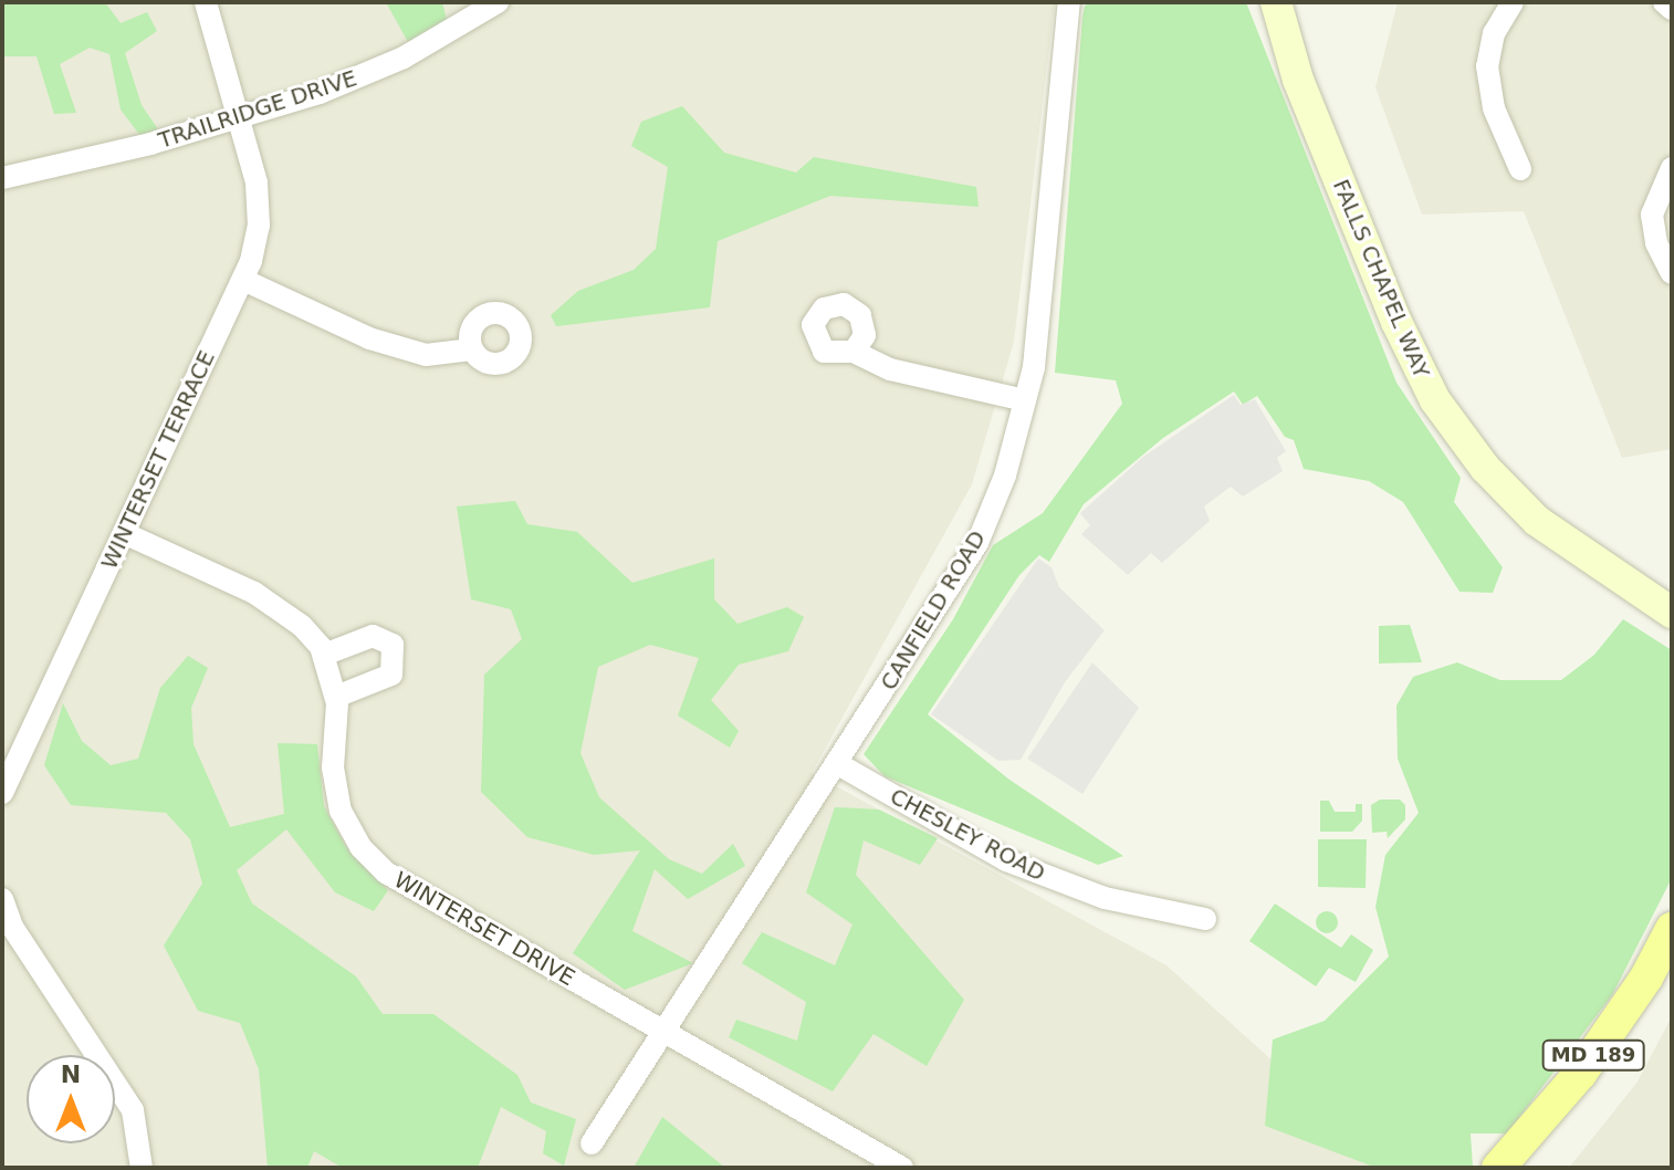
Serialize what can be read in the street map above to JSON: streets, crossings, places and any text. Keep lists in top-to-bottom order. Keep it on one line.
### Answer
{"streets":{"main road":["MD 189"],"street":["TRAILRIDGE DRIVE","FALLS CHAPEL WAY","WINTERSET TERRACE","CANFIELD ROAD","CHESLEY ROAD","WINTERSET DRIVE"]},"crossings":[["TRAILRIDGE DRIVE","WINTERSET TERRACE"],["WINTERSET TERRACE","WINTERSET DRIVE"],["CANFIELD ROAD","CHESLEY ROAD"],["CANFIELD ROAD","WINTERSET DRIVE"]],"north":"top"}
